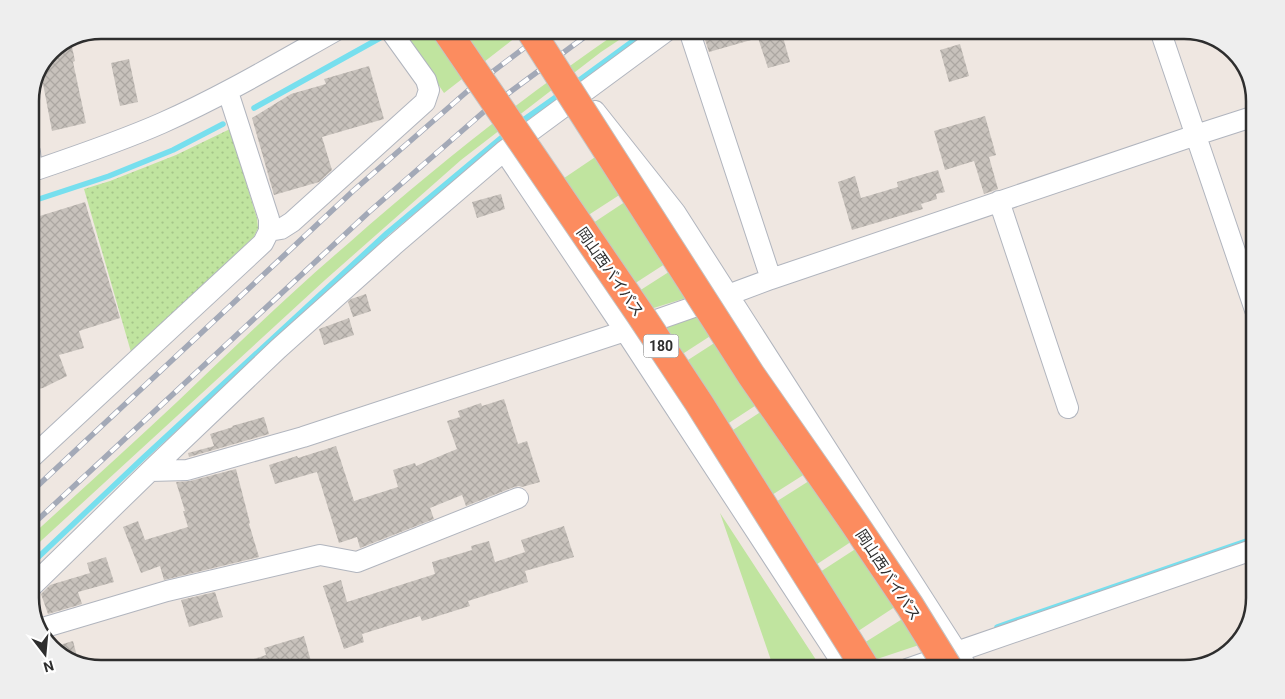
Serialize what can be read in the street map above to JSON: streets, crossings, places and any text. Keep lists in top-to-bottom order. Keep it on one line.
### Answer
{"streets":{"highway":["岡山西バイパス","180"]},"north":"bottom"}
